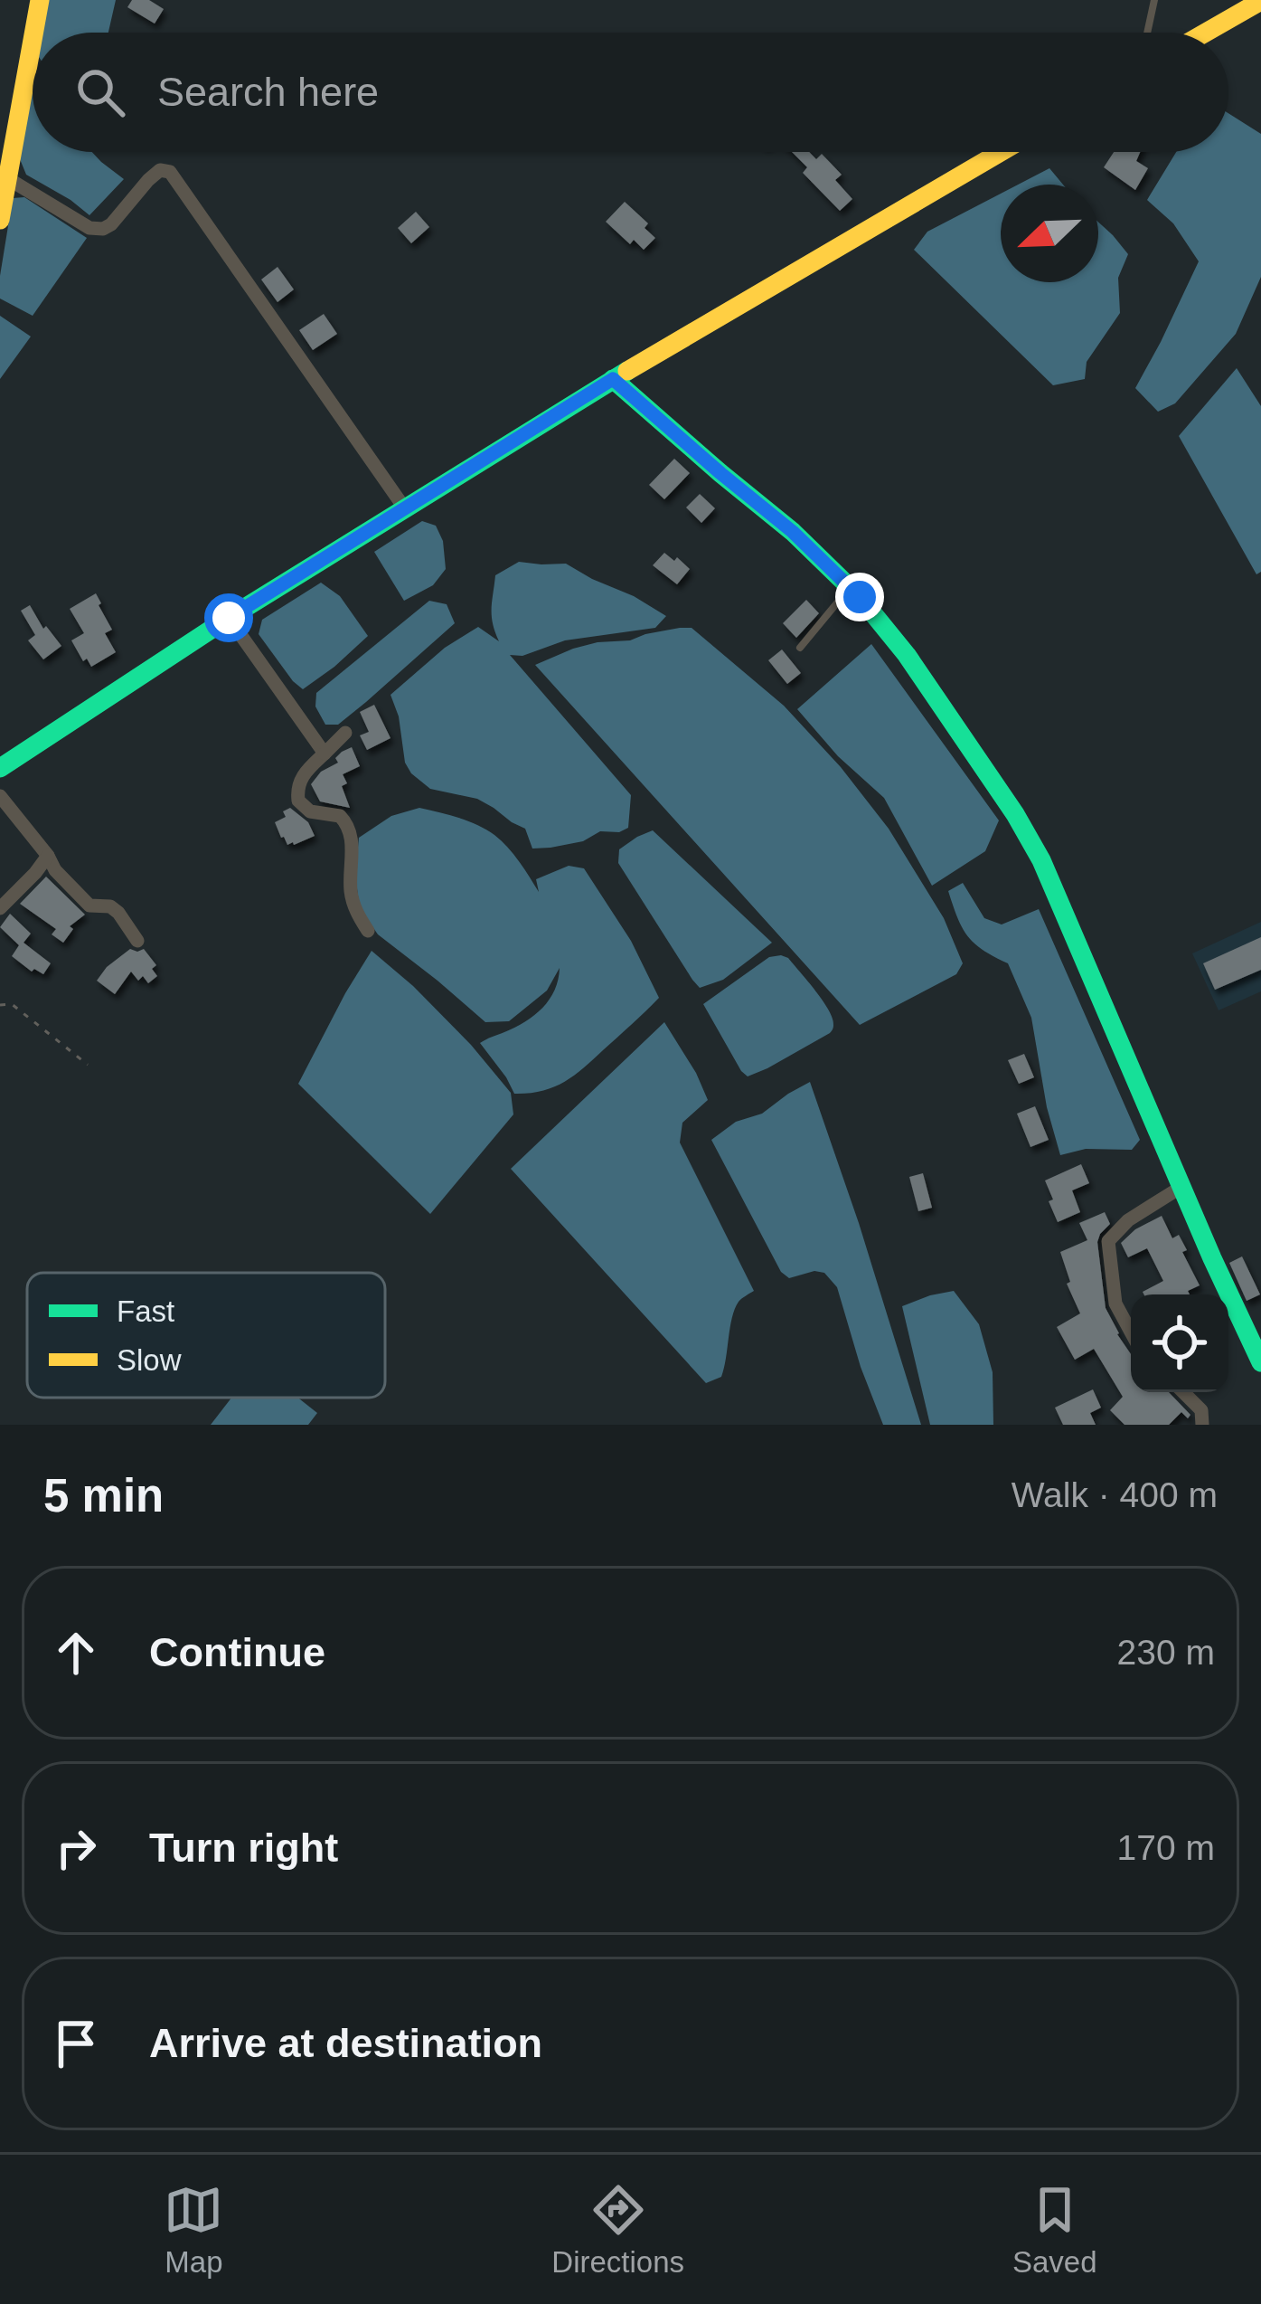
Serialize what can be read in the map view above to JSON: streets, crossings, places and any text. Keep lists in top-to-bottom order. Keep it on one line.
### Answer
{"legend":["Fast","Slow"],"north":"bottom left","page":{"search":"Search here","heading":["5 min","Walk · 400 m"],"list":[["Continue","230 m"],["Turn right","170 m"],"Arrive at destination"],"nav":["Map","Directions","Saved"]}}
